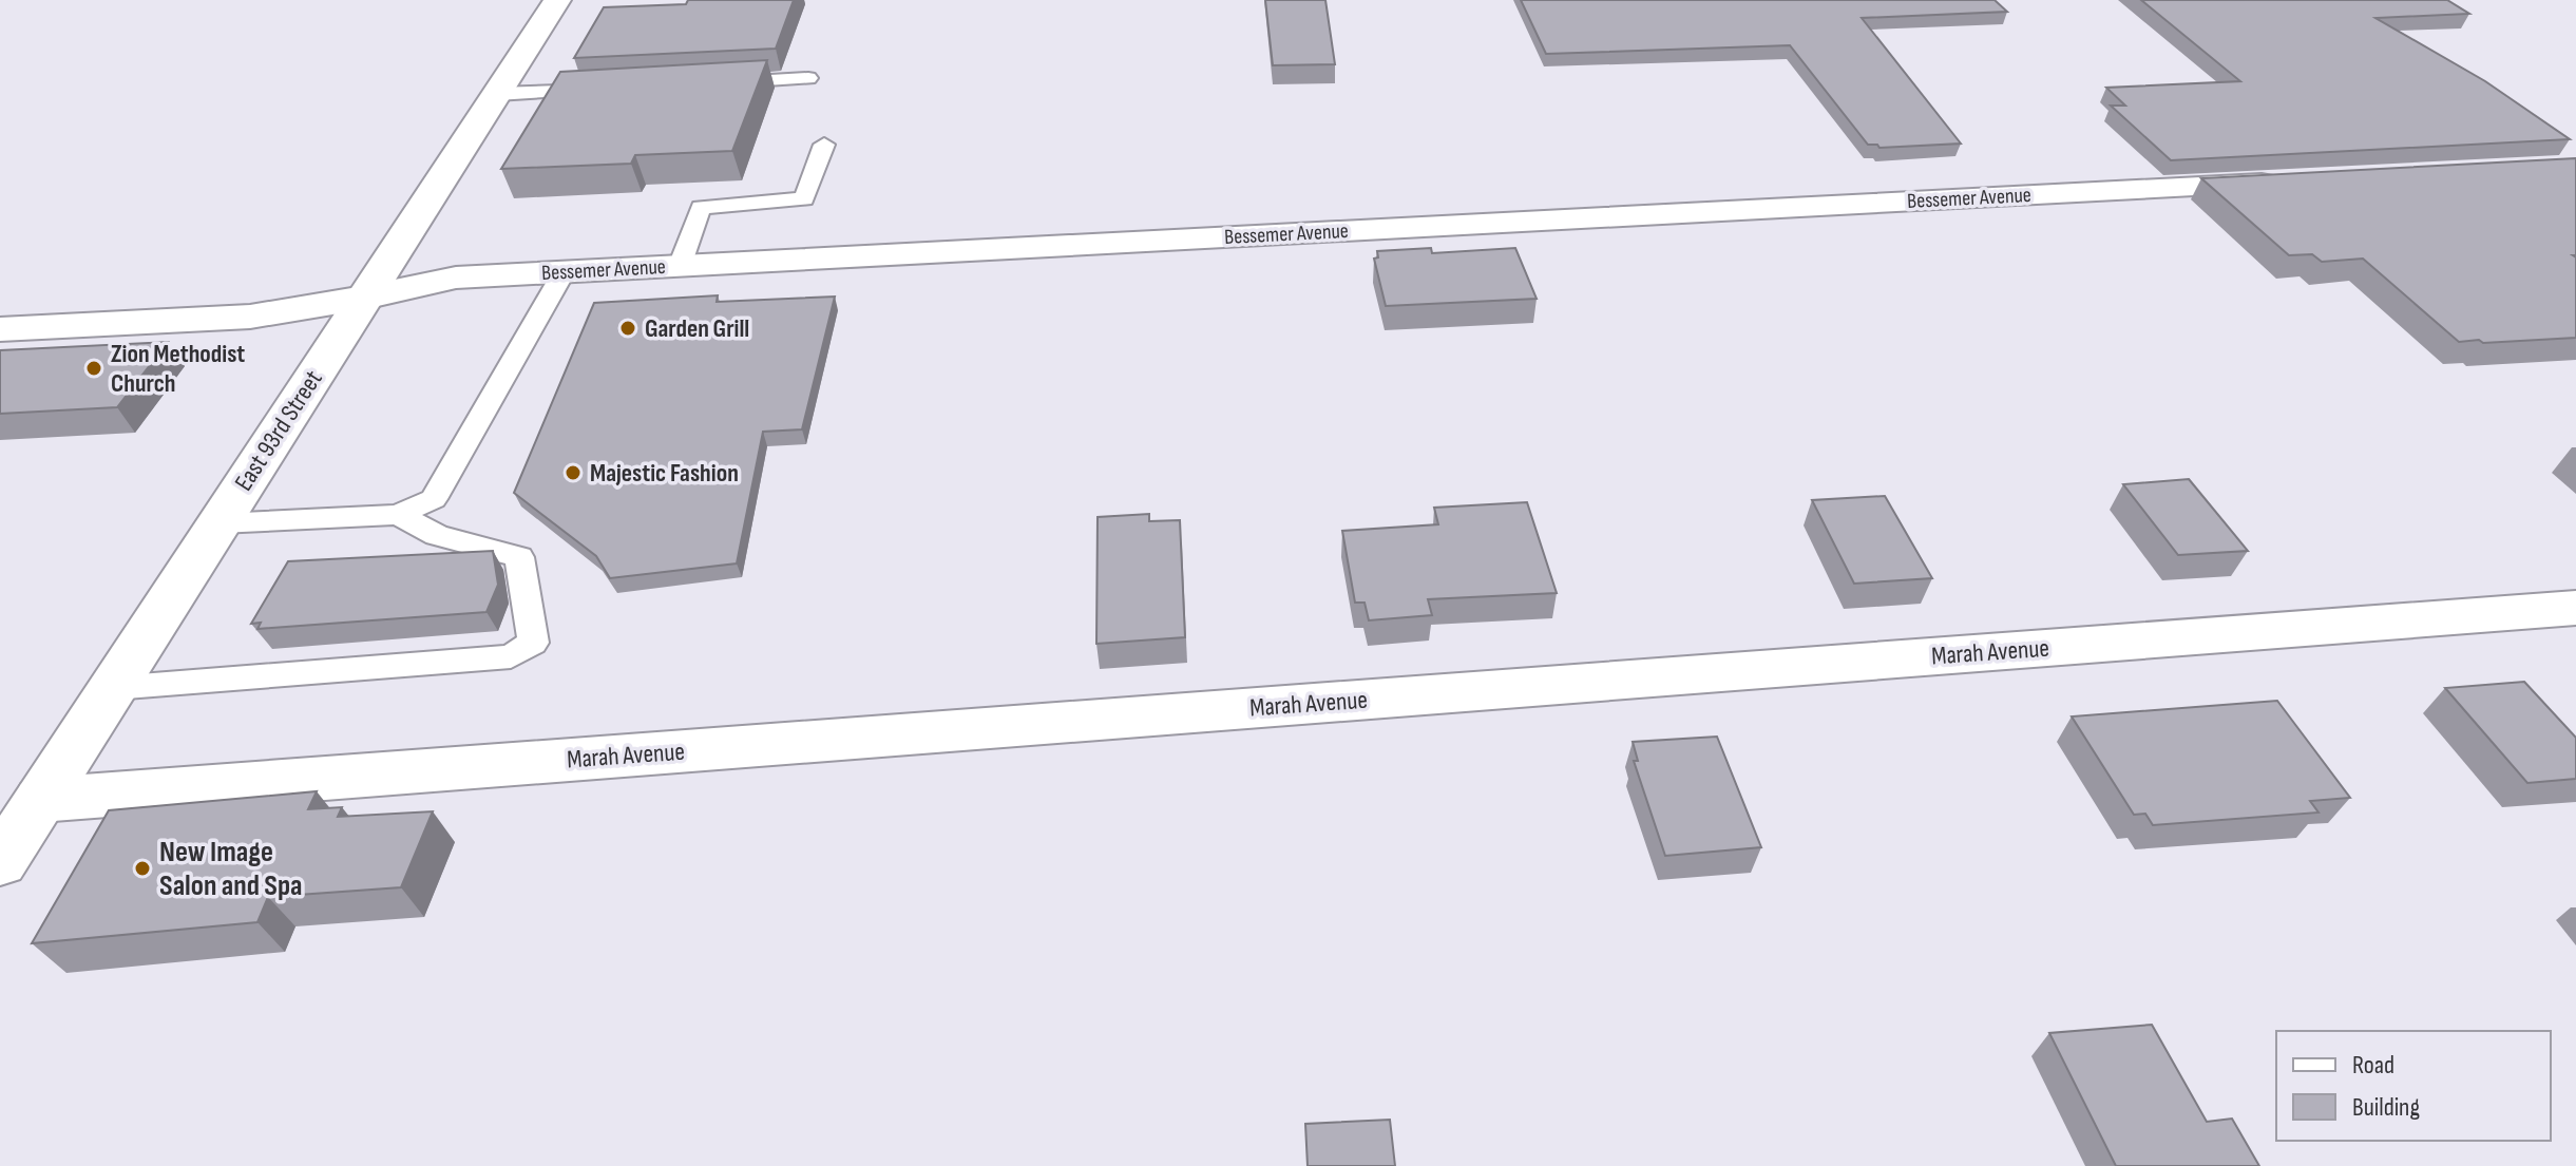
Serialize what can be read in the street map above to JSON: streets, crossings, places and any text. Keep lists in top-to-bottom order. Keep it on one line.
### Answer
{"streets":{"street":["Bessemer Avenue","East 93rd Street","Marah Avenue"]},"crossings":[["Bessemer Avenue","East 93rd Street"],["East 93rd Street","Marah Avenue"]],"places":["Garden Grill","Zion Methodist Church","Majestic Fashion","New Image Salon and Spa"],"legend":["Road","Building"]}
